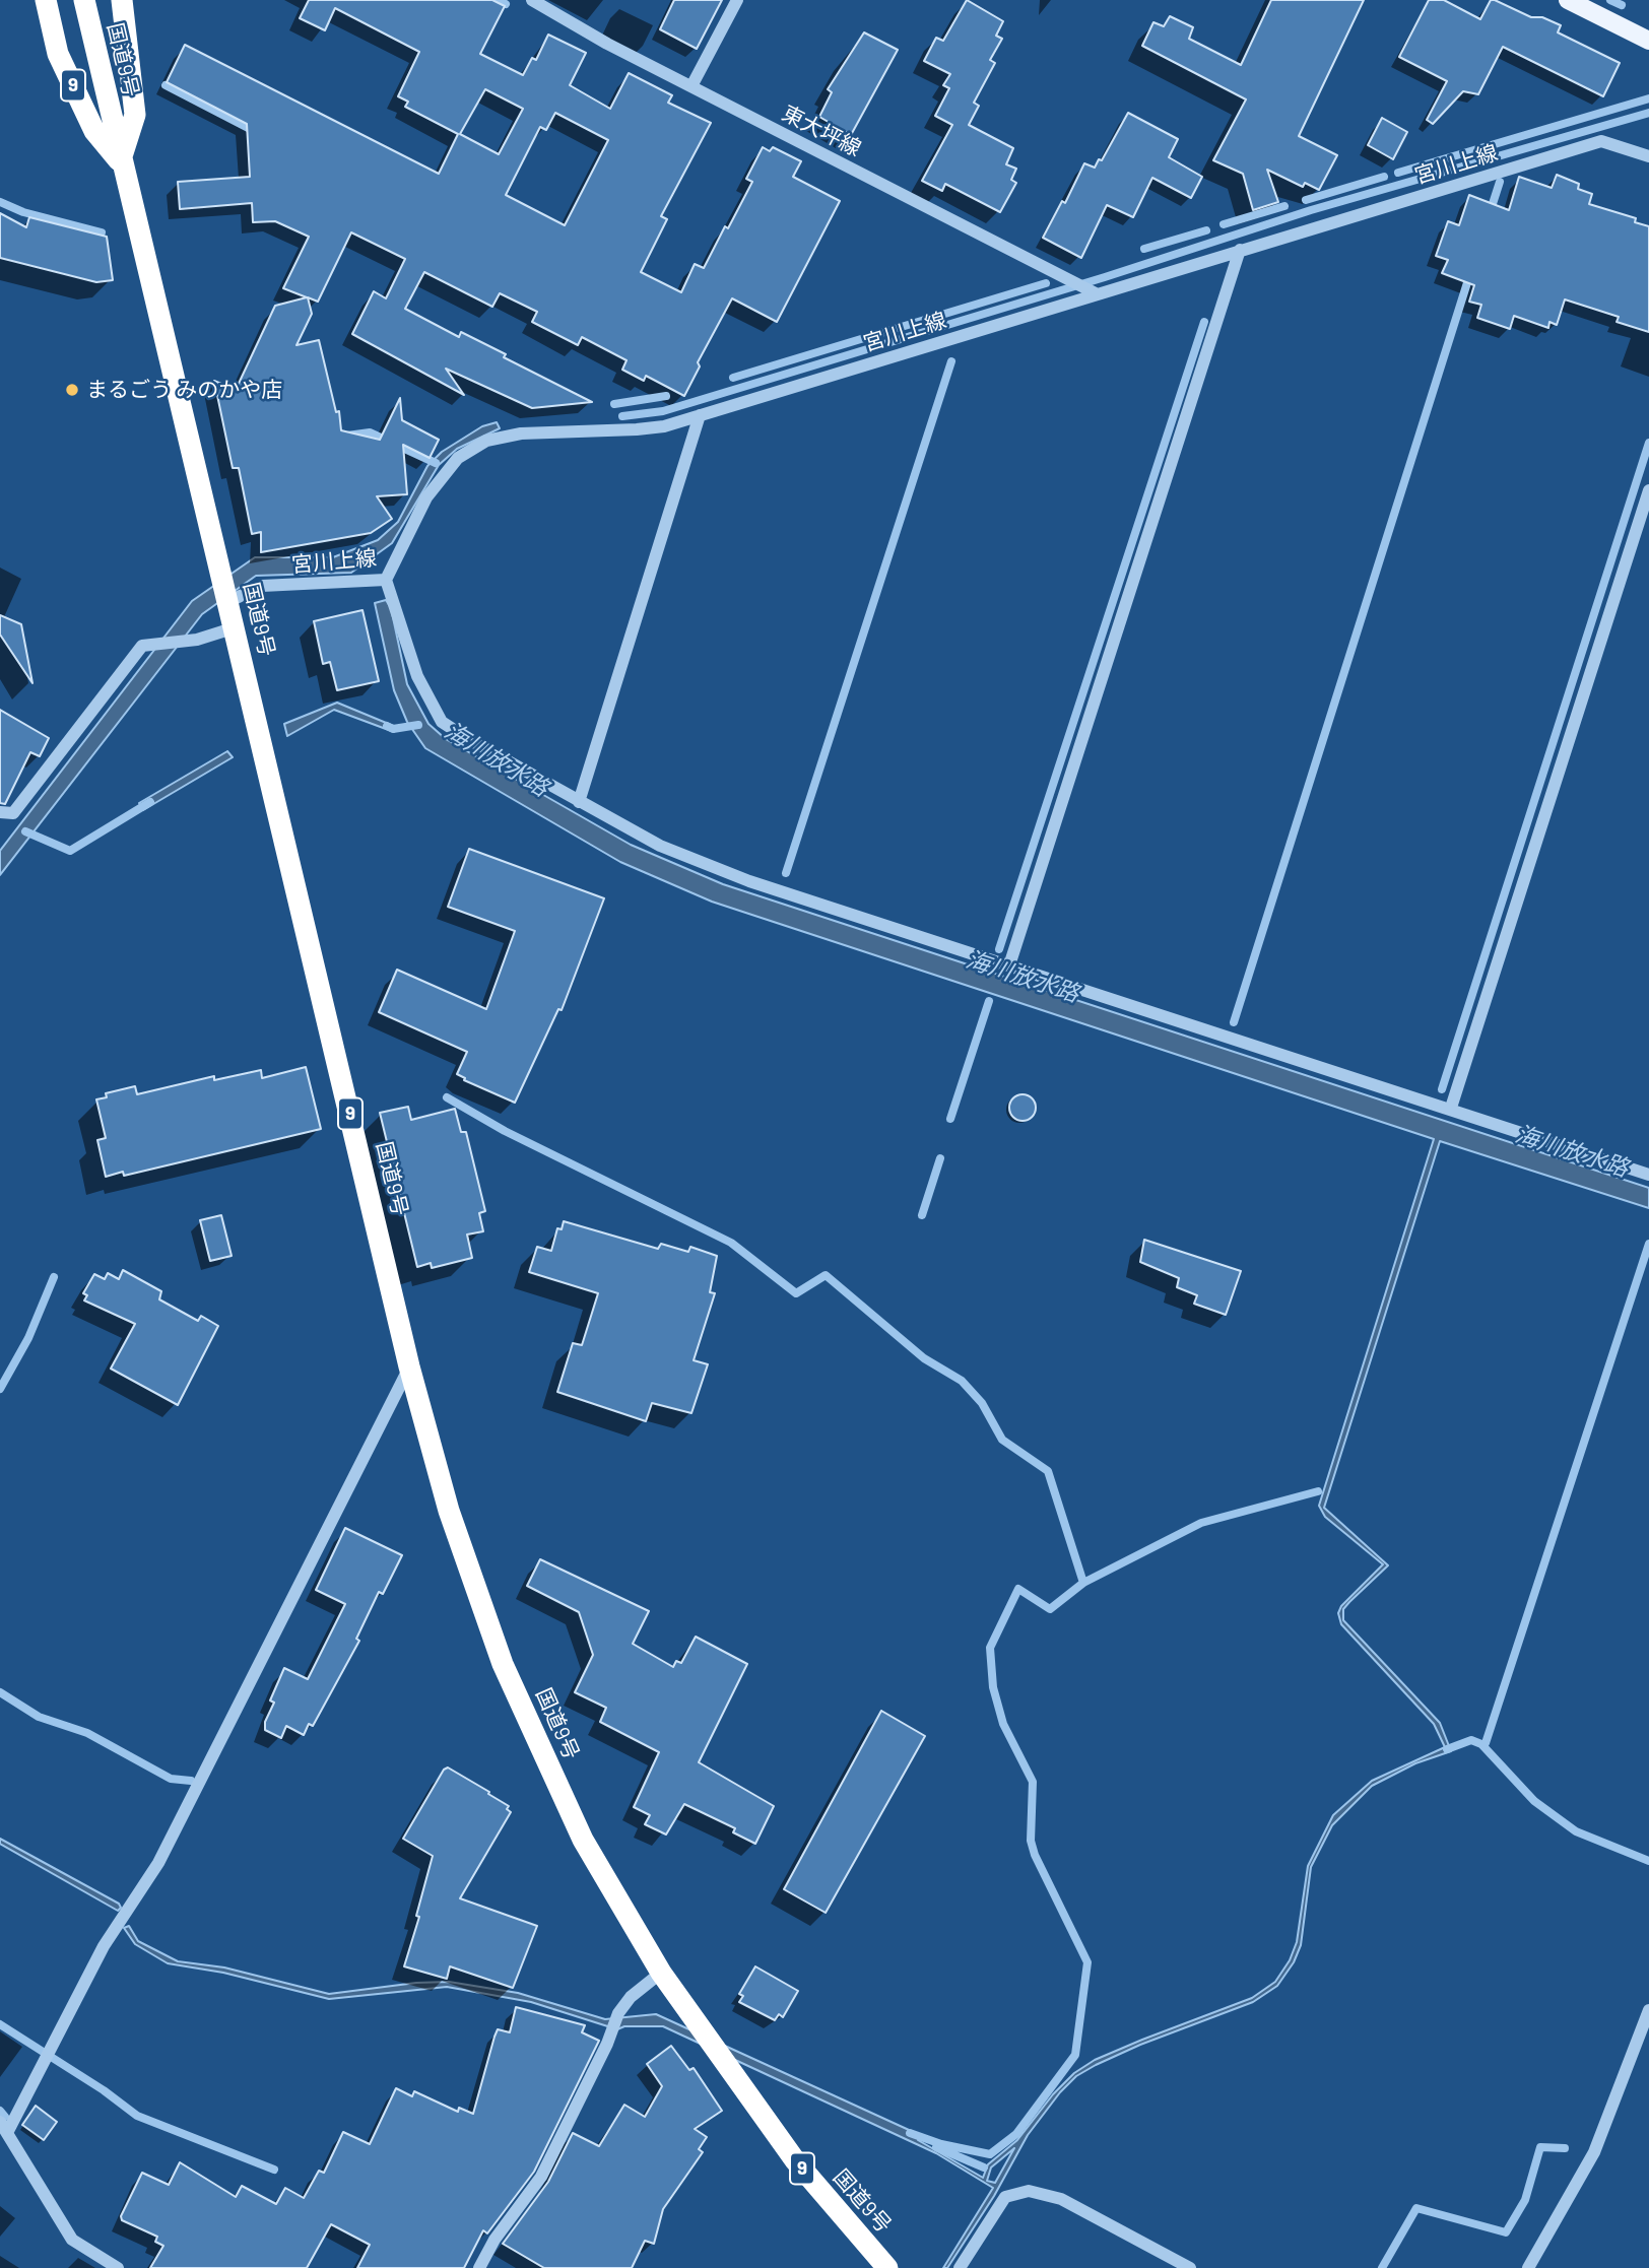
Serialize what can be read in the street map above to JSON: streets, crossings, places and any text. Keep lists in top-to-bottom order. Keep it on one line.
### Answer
{"streets":{"highway":["国道9号","9"],"street":["東大坪線","宮川上線"]},"crossings":[["国道9号","9"],["国道9号","宮川上線"],["東大坪線","宮川上線"]],"water":["海川放水路"],"places":["まるごう みのかや店"]}
